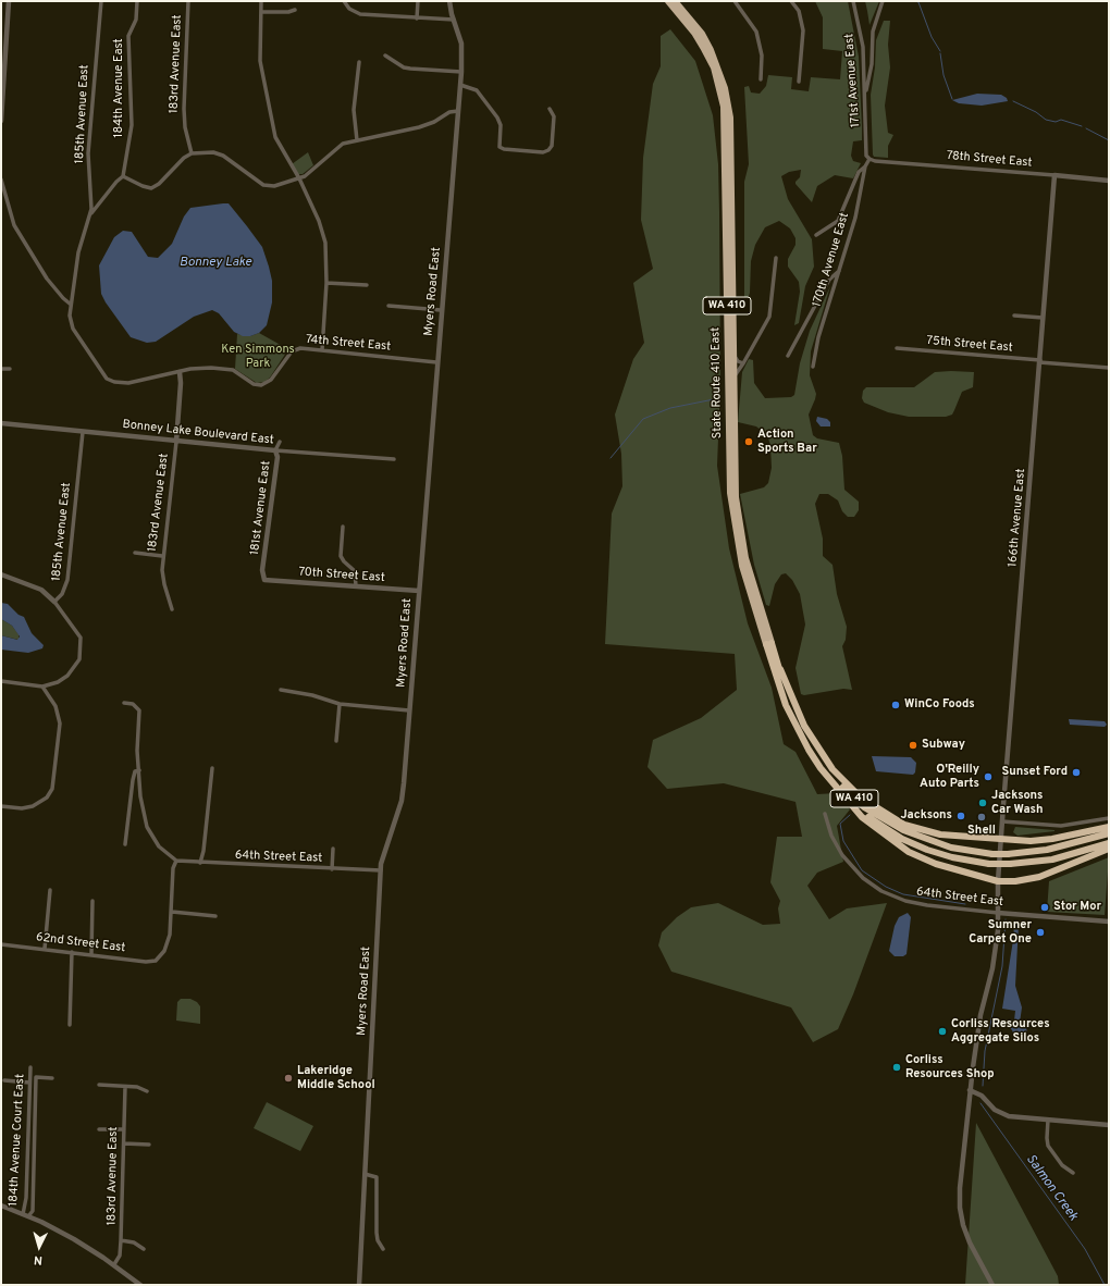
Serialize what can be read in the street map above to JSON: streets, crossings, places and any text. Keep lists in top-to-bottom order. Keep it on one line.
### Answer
{"streets":{"highway":["WA 410","State Route 410 East"],"street":["183rd Avenue East","171st Avenue East","184th Avenue East","185th Avenue East","78th Street East","170th Avenue East","Myers Road East","74th Street East","75th Street East","Bonney Lake Boulevard East","181st Avenue East","166th Avenue East","70th Street East","64th Street East","62nd Street East","184th Avenue Court East"]},"crossings":[["183rd Avenue East","74th Street East"],["183rd Avenue East","Bonney Lake Boulevard East"],["171st Avenue East","78th Street East"],["171st Avenue East","170th Avenue East"],["185th Avenue East","74th Street East"],["185th Avenue East","Bonney Lake Boulevard East"],["78th Street East","170th Avenue East"],["78th Street East","166th Avenue East"],["Myers Road East","74th Street East"],["Myers Road East","70th Street East"],["Myers Road East","64th Street East"],["WA 410","State Route 410 East"],["75th Street East","166th Avenue East"],["Bonney Lake Boulevard East","181st Avenue East"],["181st Avenue East","70th Street East"],["166th Avenue East","64th Street East"]],"water":["Bonney Lake","Salmon Creek"],"parks":["Ken Simmons Park"],"places":["Action Sports Bar","WinCo Foods","Subway","Sunset Ford","O'Reilly Auto Parts","Jacksons Car Wash","Jacksons","Shell","Stor Mor","Sumner Carpet One","Corliss Resources Aggregate Silos","Corliss Resources Shop","Lakeridge Middle School"],"north":"bottom"}
